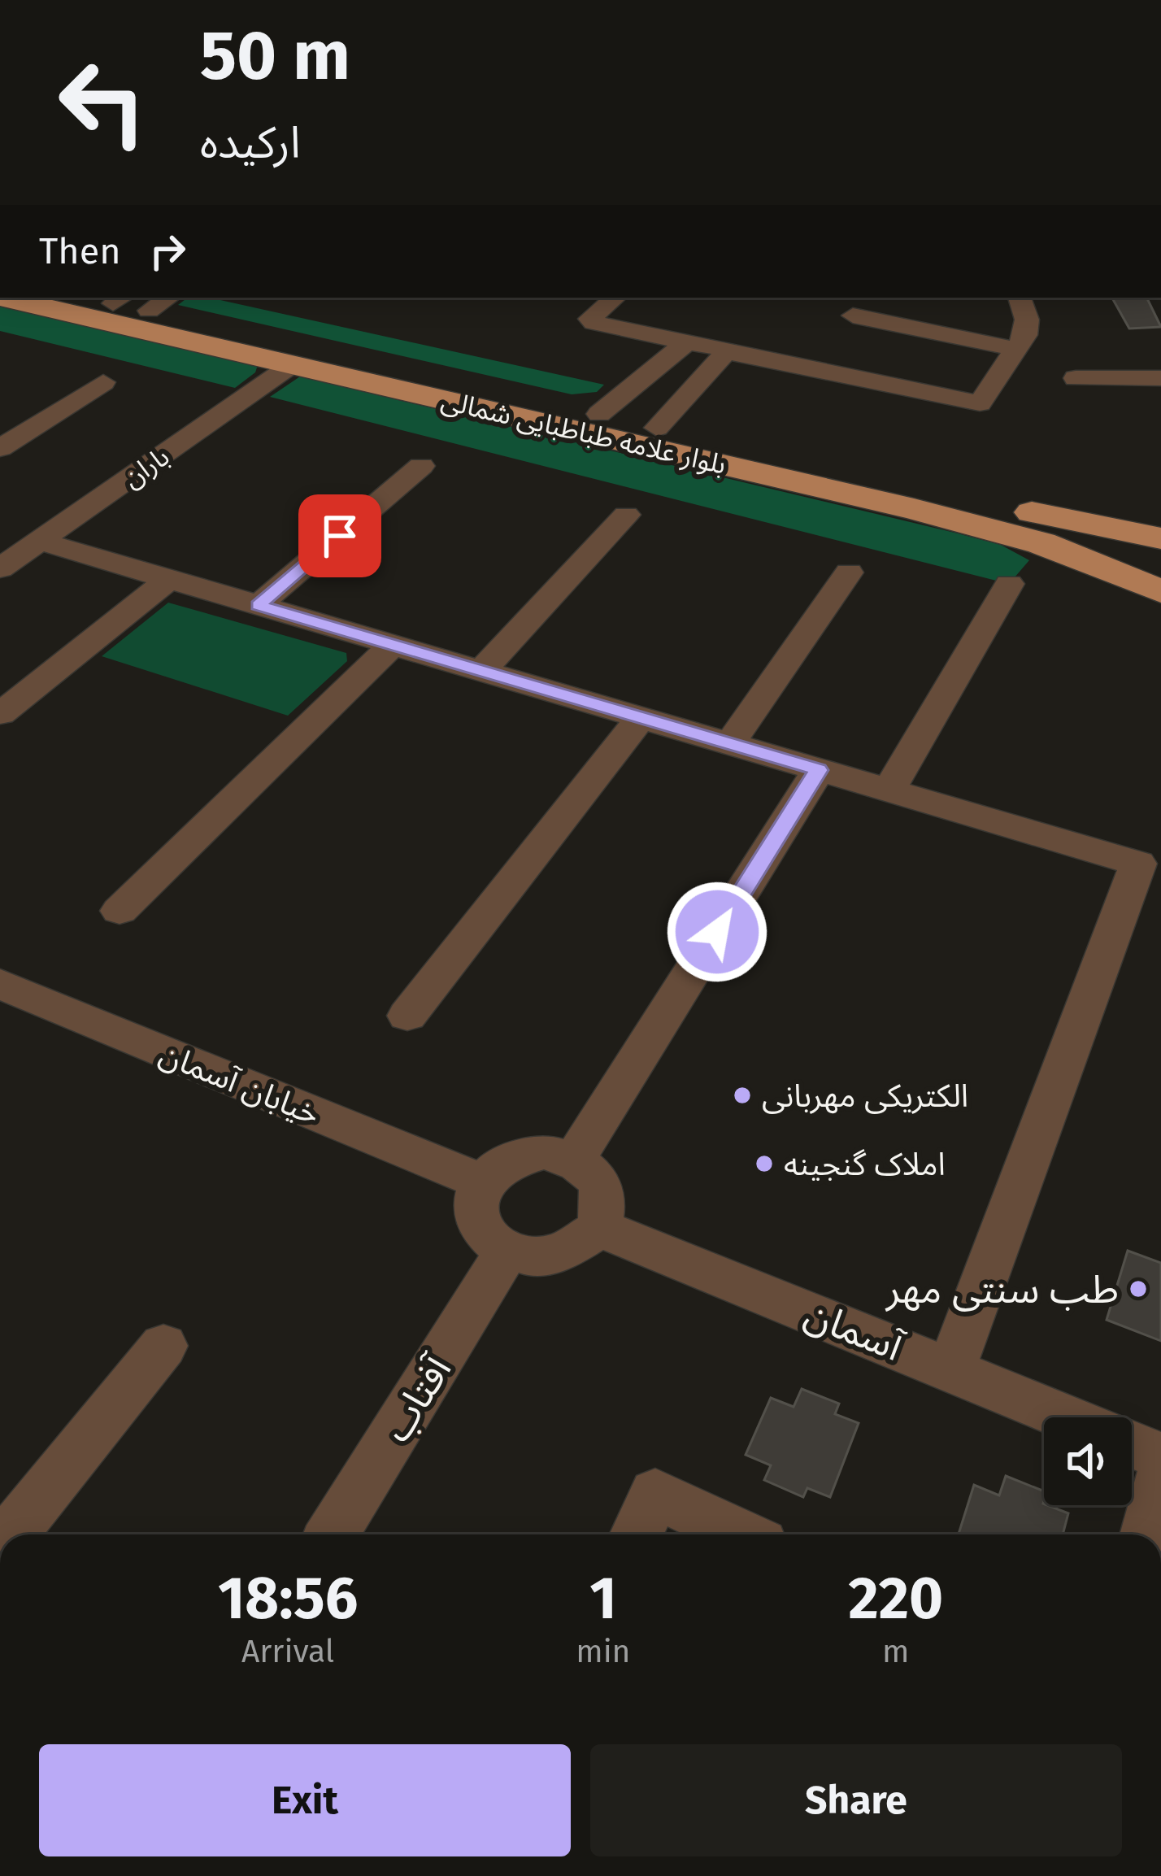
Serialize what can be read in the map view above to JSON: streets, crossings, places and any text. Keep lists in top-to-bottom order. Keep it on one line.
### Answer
{"streets":{"main road":["بلوار علامه طباطبایی شمالی"],"street":["باران","خیابان آسمان","آسمان","آفتاب"]},"crossings":[["بلوار علامه طباطبایی شمالی","باران"],["خیابان آسمان","آسمان"],["خیابان آسمان","آفتاب"],["آسمان","آفتاب"]],"places":["الکتریکی مهربانی","املاک گنجینه","طب سنتی مهر"],"page":{"turn":["50 m","ارکیده"],"then":"Then","eta":["18:56","Arrival","1","min","220","m"],"buttons":["Exit","Share"]}}
